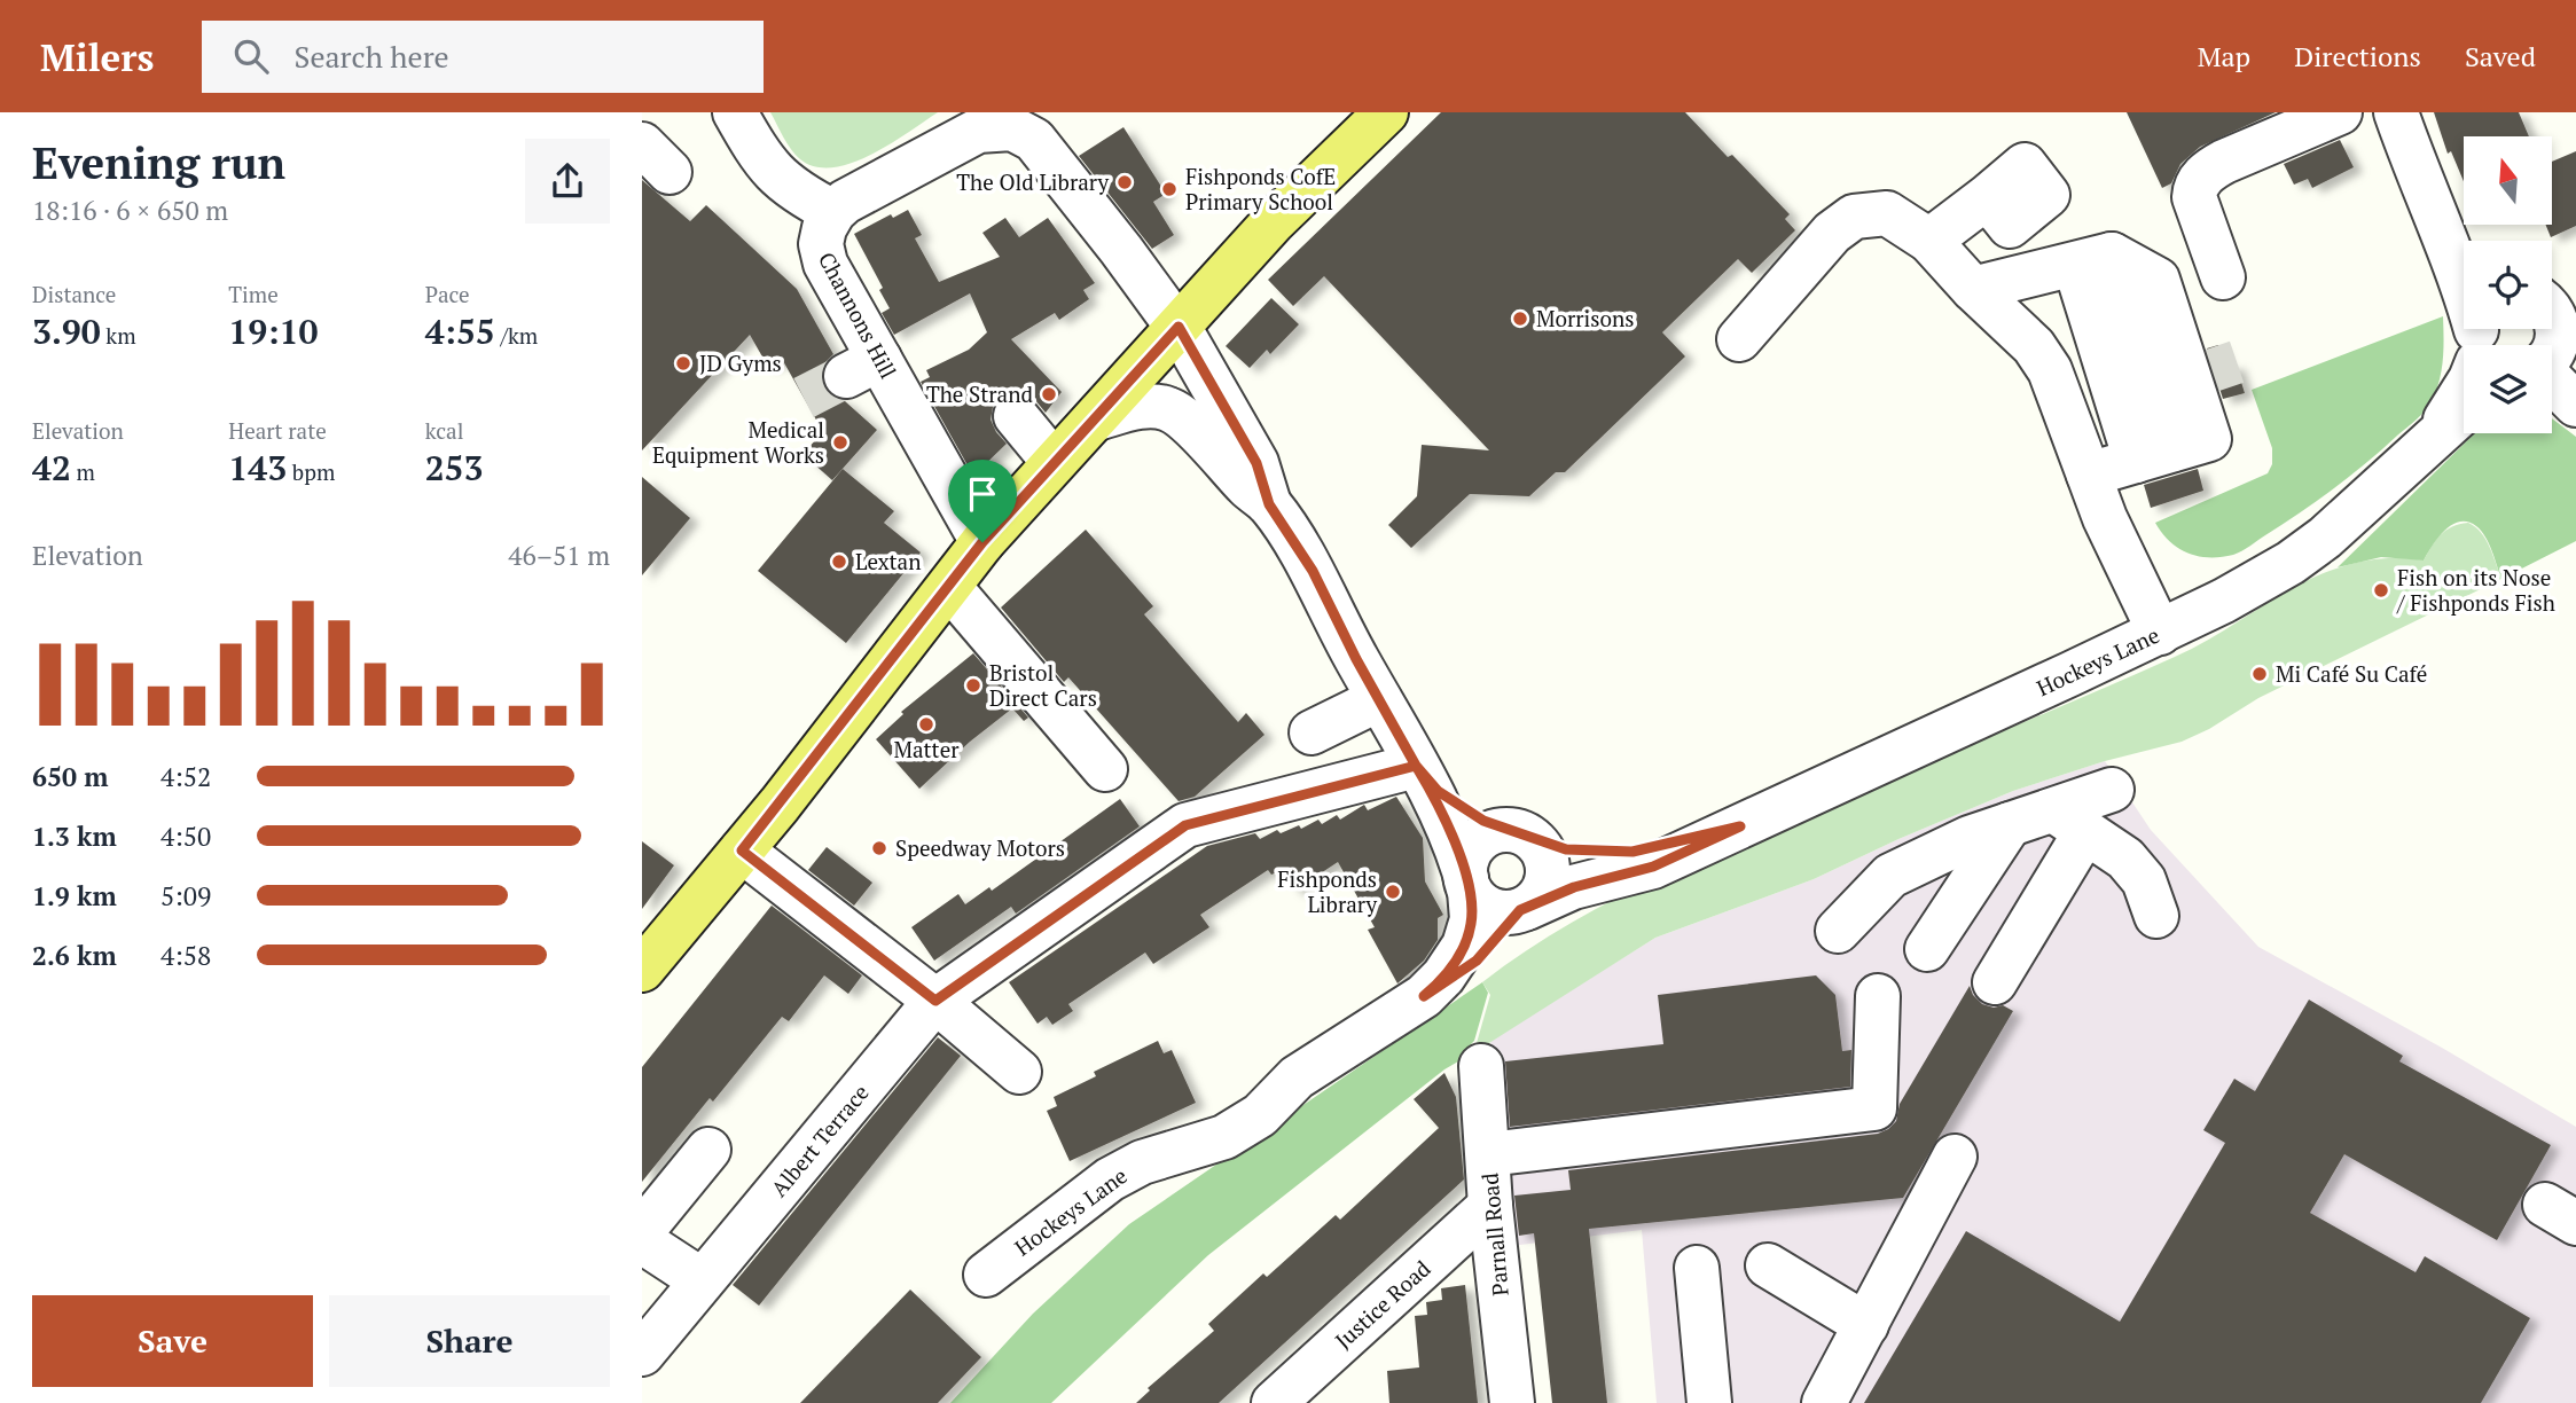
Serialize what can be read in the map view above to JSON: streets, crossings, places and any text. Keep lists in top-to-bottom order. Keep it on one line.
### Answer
{"streets":{"street":["Channons Hill","Hockeys Lane","Albert Terrace","Parnall Road","Justice Road"]},"crossings":[["Channons Hill","Hockeys Lane"],["Hockeys Lane","Albert Terrace"],["Parnall Road","Justice Road"]],"places":["The Old Library","Fishponds CofE Primary School","Morrisons","JD Gyms","The Strand","Medical Equipment Works","Lextan","Fish on its Nose / Fishponds Fish","Mi Café Su Café","Bristol Direct Cars","Matter","Speedway Motors","Fishponds Library"],"north":"top","page":{"header":"Milers","search":"Search here","nav":["Map","Directions","Saved"],"heading":["Evening run","18:16 · 6 × 650 m"],"stats":[["Distance","3.90 km"],["Time","19:10"],["Pace","4:55 /km"],["Elevation","42 m"],["Heart rate","143 bpm"],["kcal","253"]],"chart":["Elevation","46–51 m"],"list":[{"name":"650 m","note":"4:52"},{"name":"1.3 km","note":"4:50"},{"name":"1.9 km","note":"5:09"},{"name":"2.6 km","note":"4:58"}],"buttons":["Save","Share"]}}
